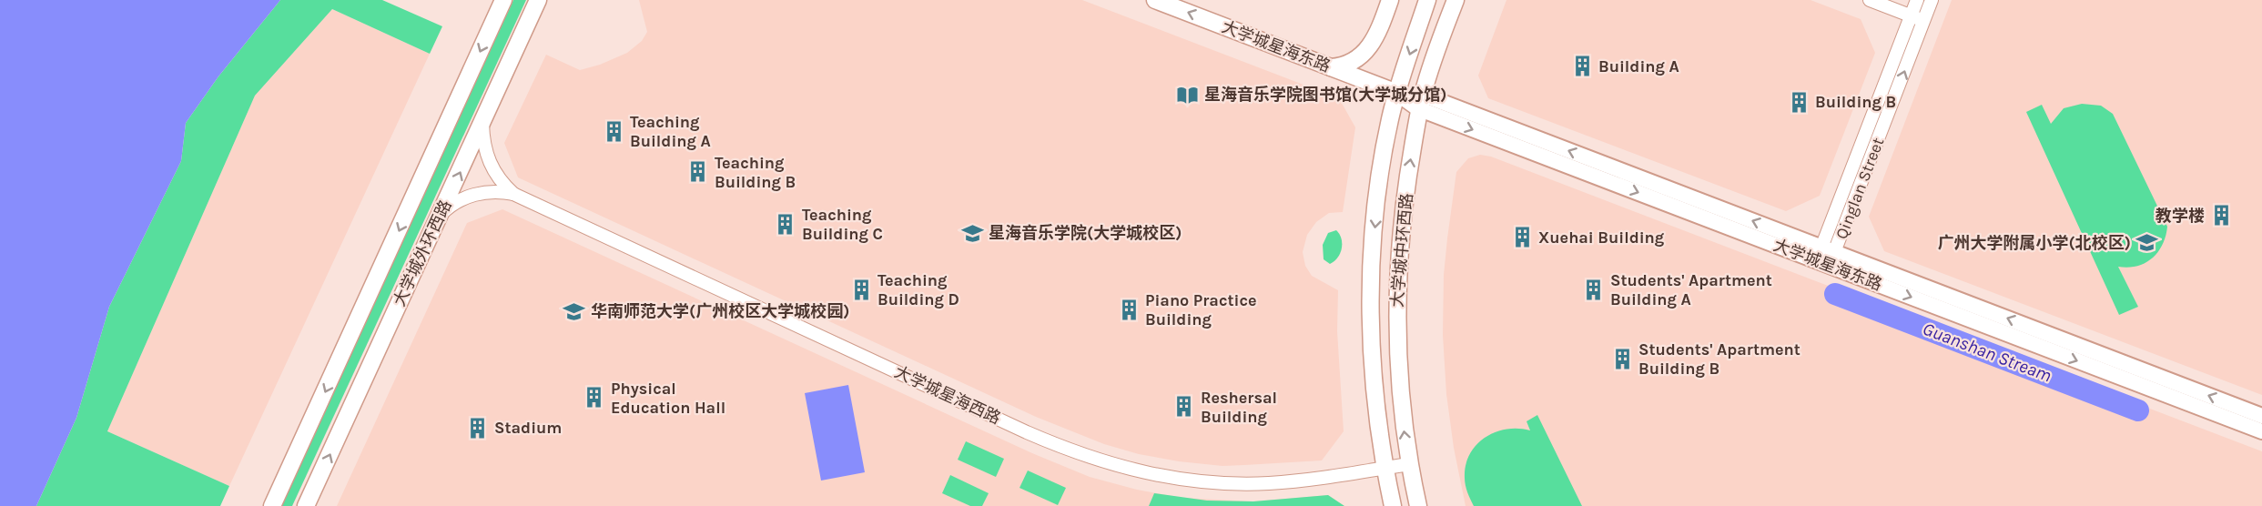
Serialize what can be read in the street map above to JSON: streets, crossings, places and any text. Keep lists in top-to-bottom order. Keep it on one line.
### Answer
{"streets":{"main road":["大学城星海东路","大学城中环西路","大学城外环西路"],"street":["Qinglan Street","大学城星海西路"]},"crossings":[["大学城星海东路","Qinglan Street"],["大学城星海东路","大学城中环西路"],["大学城中环西路","大学城星海西路"],["大学城外环西路","大学城星海西路"]],"water":["Guanshan Stream"],"places":{"building":["Building A","Building B","Teaching Building A","Teaching Building B","教学楼","Teaching Building C","Xuehai Building","Teaching Building D","Students' Apartment Building A","Piano Practice Building","Students' Apartment Building B","Physical Education Hall","Reshersal Building","Stadium"],"library":["星海音乐学院图书馆(大学城分馆)"],"school or university":["星海音乐学院(大学城校区)","广州大学附属小学(北校区)","华南师范大学(广州校区大学城校园)"]}}
